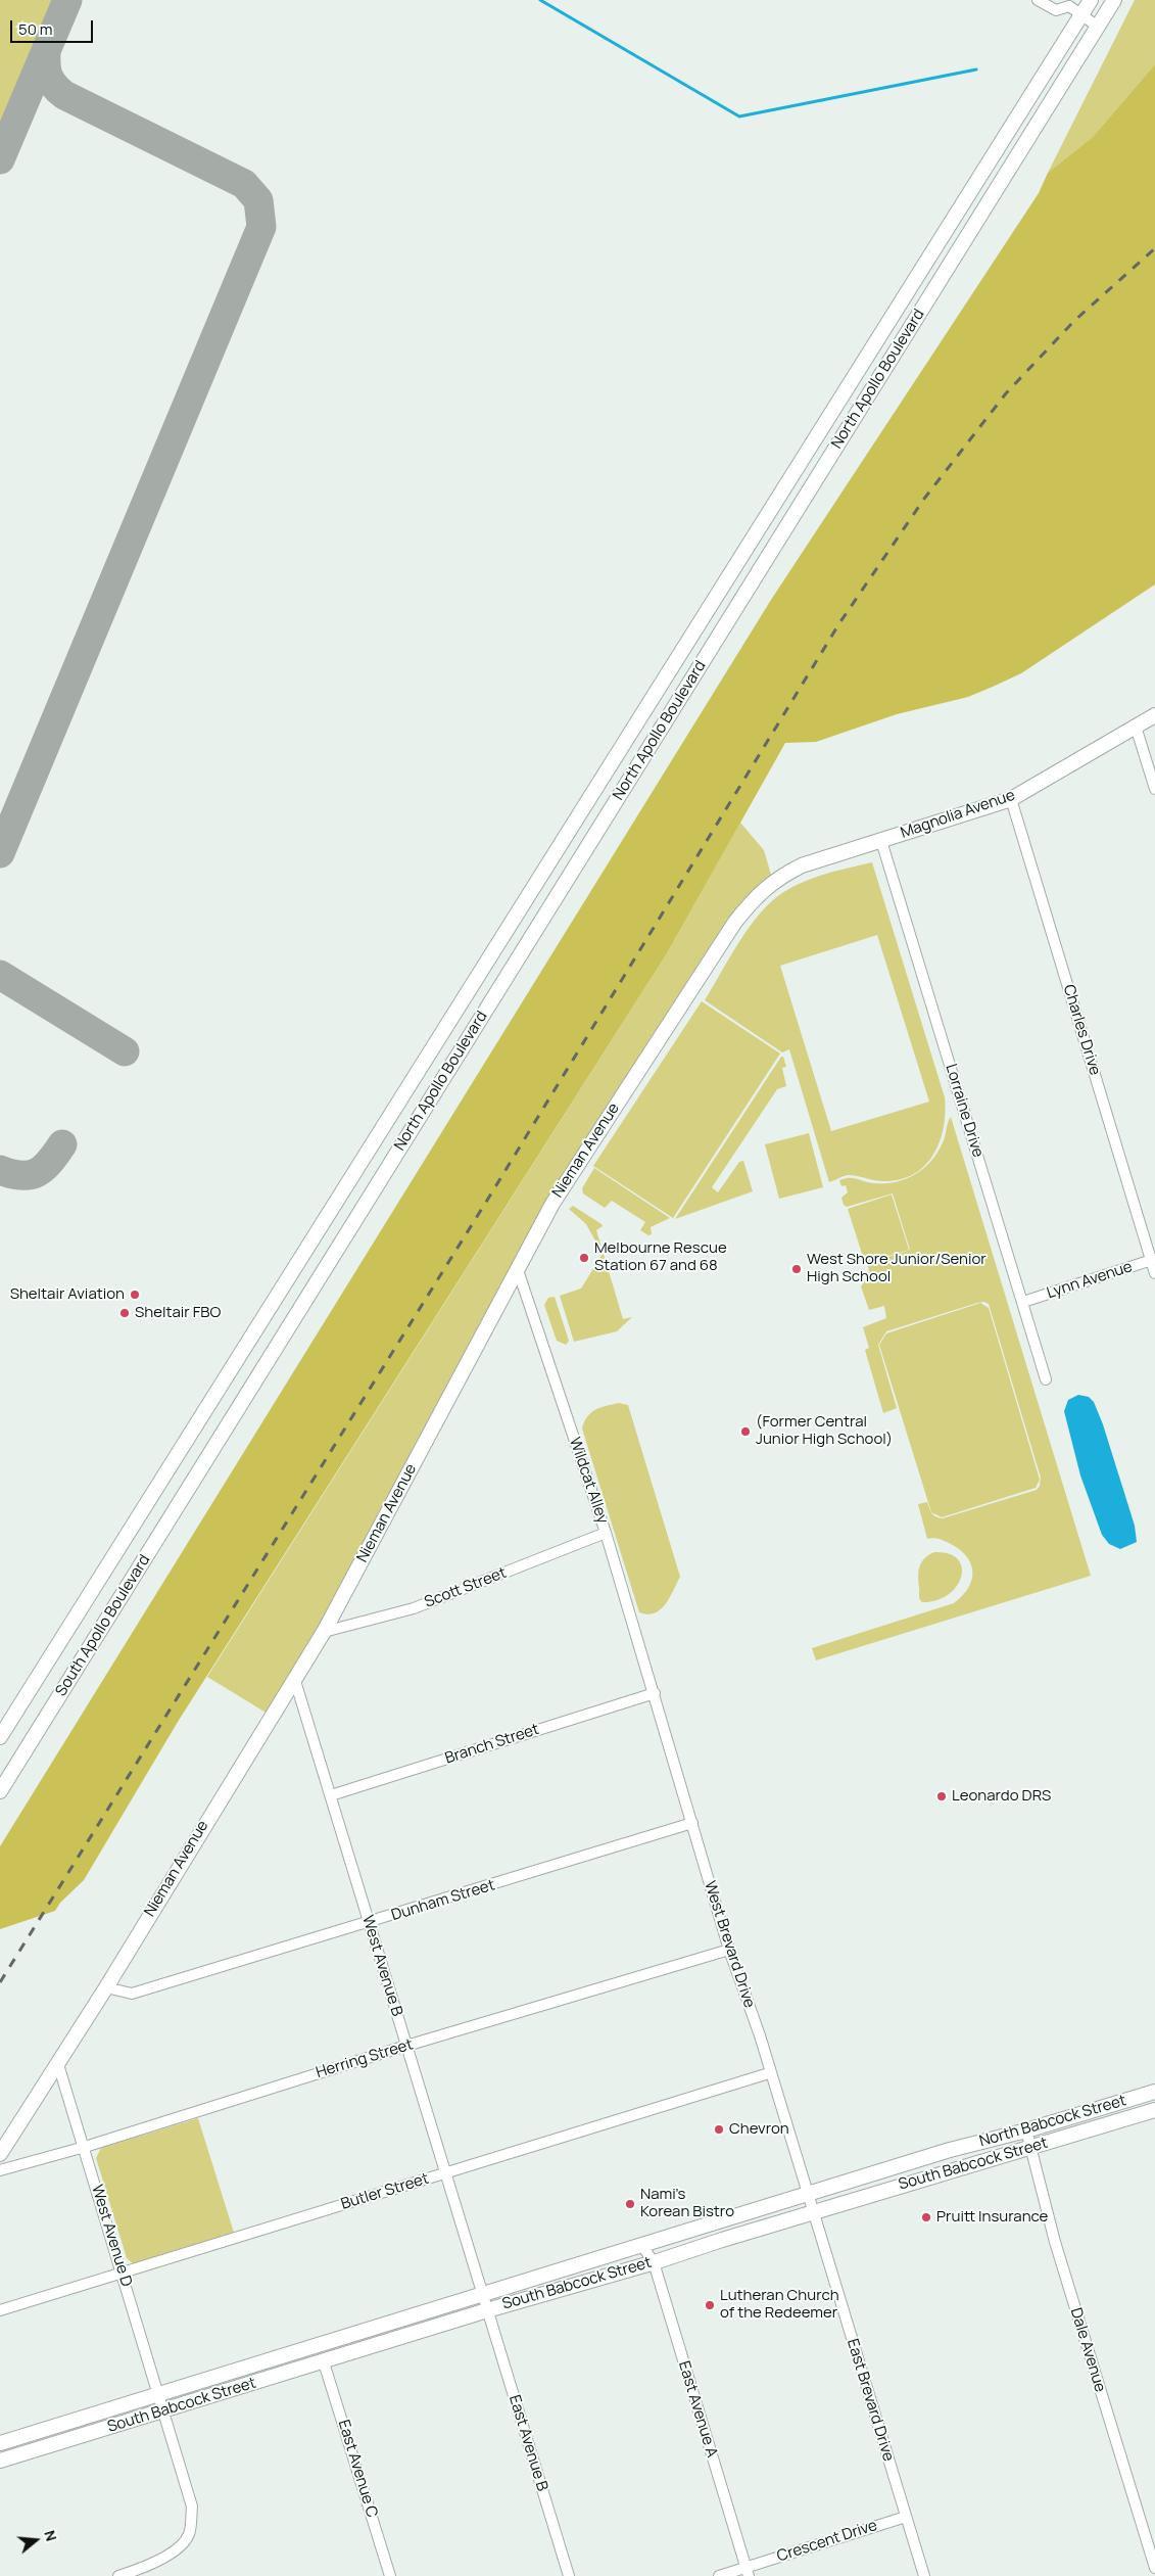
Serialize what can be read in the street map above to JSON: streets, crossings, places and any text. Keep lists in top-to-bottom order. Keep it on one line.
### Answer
{"streets":{"street":["North Apollo Boulevard","Magnolia Avenue","Charles Drive","Lorraine Drive","Nieman Avenue","Lynn Avenue","Wildcat Alley","Scott Street","South Apollo Boulevard","Branch Street","Dunham Street","West Brevard Drive","West Avenue B","Herring Street","North Babcock Street","South Babcock Street","Butler Street","West Avenue D","Dale Avenue","East Brevard Drive","East Avenue A","East Avenue B","East Avenue C","Crescent Drive"]},"crossings":[["North Apollo Boulevard","South Apollo Boulevard"],["Magnolia Avenue","Charles Drive"],["Magnolia Avenue","Lorraine Drive"],["Magnolia Avenue","Nieman Avenue"],["Charles Drive","Lynn Avenue"],["Lorraine Drive","Lynn Avenue"],["Nieman Avenue","Wildcat Alley"],["Nieman Avenue","Scott Street"],["Nieman Avenue","Dunham Street"],["Nieman Avenue","West Avenue B"],["Nieman Avenue","West Avenue D"],["Wildcat Alley","Scott Street"],["Wildcat Alley","Branch Street"],["Wildcat Alley","West Brevard Drive"],["Branch Street","West Brevard Drive"],["Branch Street","West Avenue B"],["Dunham Street","West Brevard Drive"],["Dunham Street","West Avenue B"],["West Brevard Drive","Herring Street"],["West Brevard Drive","South Babcock Street"],["West Brevard Drive","Butler Street"],["West Brevard Drive","East Brevard Drive"],["West Avenue B","Herring Street"],["West Avenue B","South Babcock Street"],["West Avenue B","Butler Street"],["West Avenue B","East Avenue B"],["Herring Street","West Avenue D"],["North Babcock Street","South Babcock Street"],["North Babcock Street","Dale Avenue"],["South Babcock Street","West Avenue D"],["South Babcock Street","Dale Avenue"],["South Babcock Street","East Brevard Drive"],["South Babcock Street","East Avenue A"],["South Babcock Street","East Avenue B"],["South Babcock Street","East Avenue C"],["Butler Street","West Avenue D"],["East Brevard Drive","Crescent Drive"],["East Avenue A","Crescent Drive"]],"places":["Melbourne Rescue Station 67 and 68","West Shore Junior/Senior High School","Sheltair Aviation","Sheltair FBO","(Former Central Junior High School)","Leonardo DRS","Chevron","Nami’s Korean Bistro","Pruitt Insurance","Lutheran Church of the Redeemer"],"scale_bar":"50 m","north":"right"}
